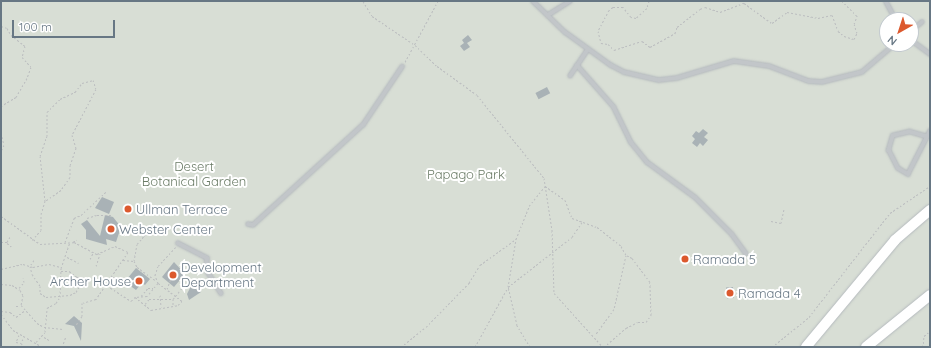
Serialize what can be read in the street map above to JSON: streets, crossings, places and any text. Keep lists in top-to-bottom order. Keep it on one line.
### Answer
{"parks":["Desert Botanical Garden","Papago Park"],"places":["Ullman Terrace","Webster Center","Ramada 5","Development Department","Archer House","Ramada 4"],"scale_bar":"100 m","north":"bottom left"}
